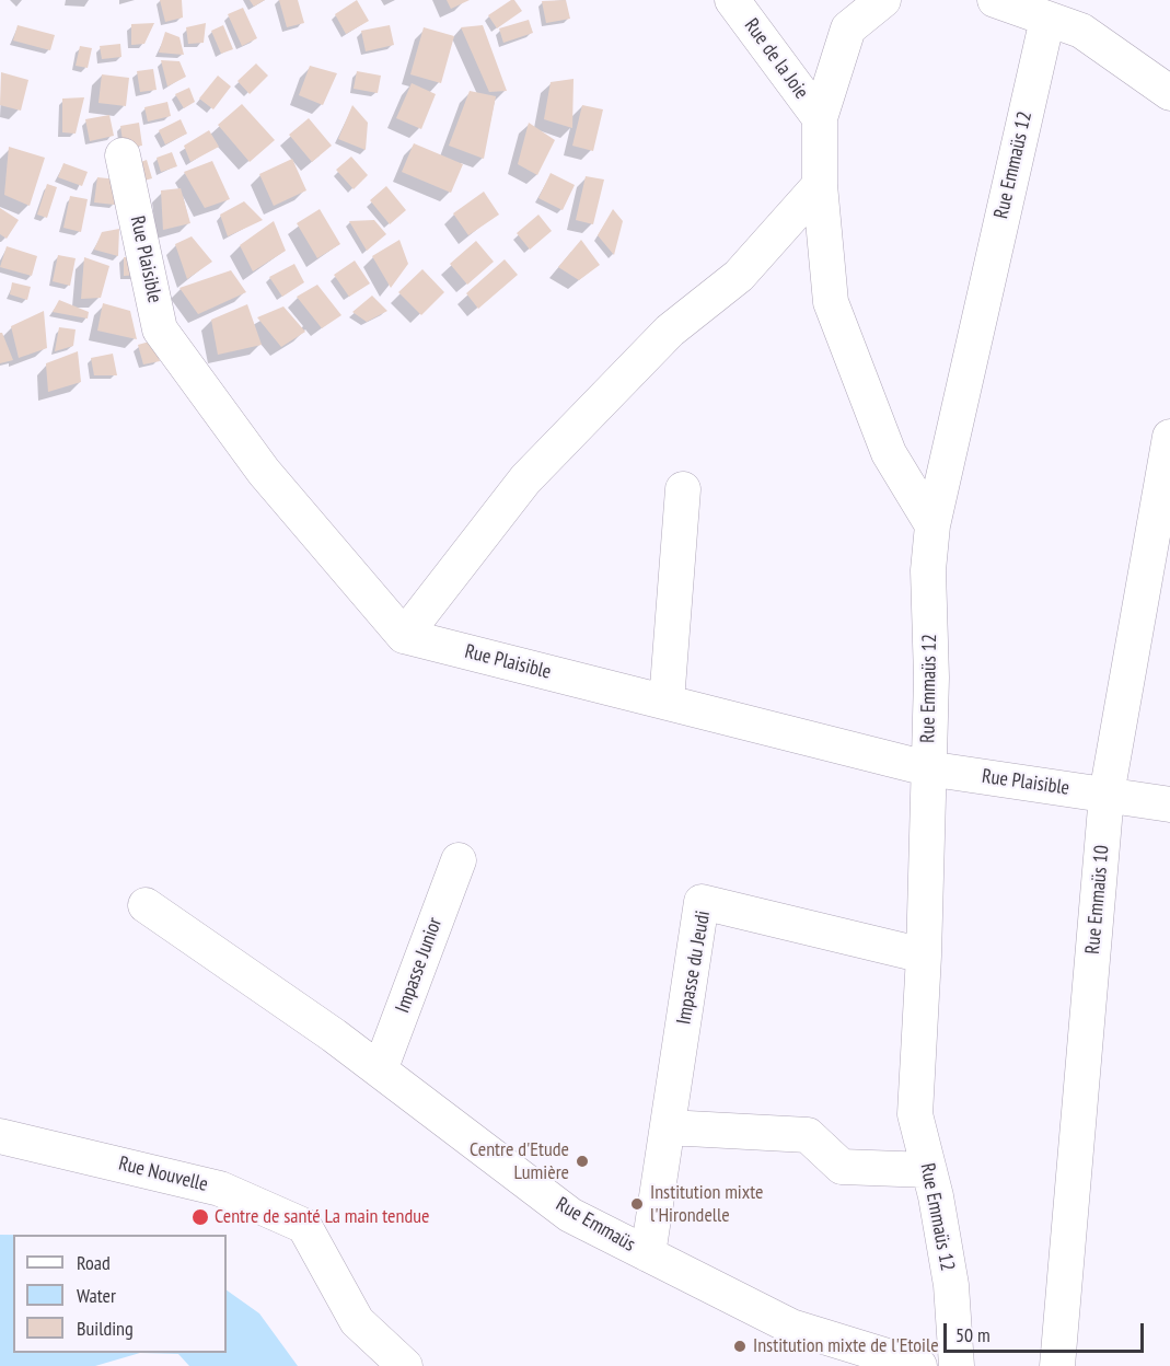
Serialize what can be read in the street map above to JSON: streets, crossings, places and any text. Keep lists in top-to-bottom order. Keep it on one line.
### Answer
{"streets":{"street":["Rue de la Joie","Rue Emmaüs 12","Rue Plaisible","Rue Emmaüs 10","Impasse Junior","Impasse du Jeudi","Rue Nouvelle","Rue Emmaüs"]},"crossings":[["Rue Emmaüs 12","Rue Plaisible"],["Rue Emmaüs 12","Impasse du Jeudi"],["Rue Plaisible","Rue Emmaüs 10"],["Impasse Junior","Rue Emmaüs"],["Impasse du Jeudi","Rue Emmaüs"]],"places":["Centre d'Etude Lumière","Institution mixte l'Hirondelle","Centre de santé La main tendue","Institution mixte de l'Etoile"],"legend":["Road","Water","Building"],"scale_bar":"50 m"}
